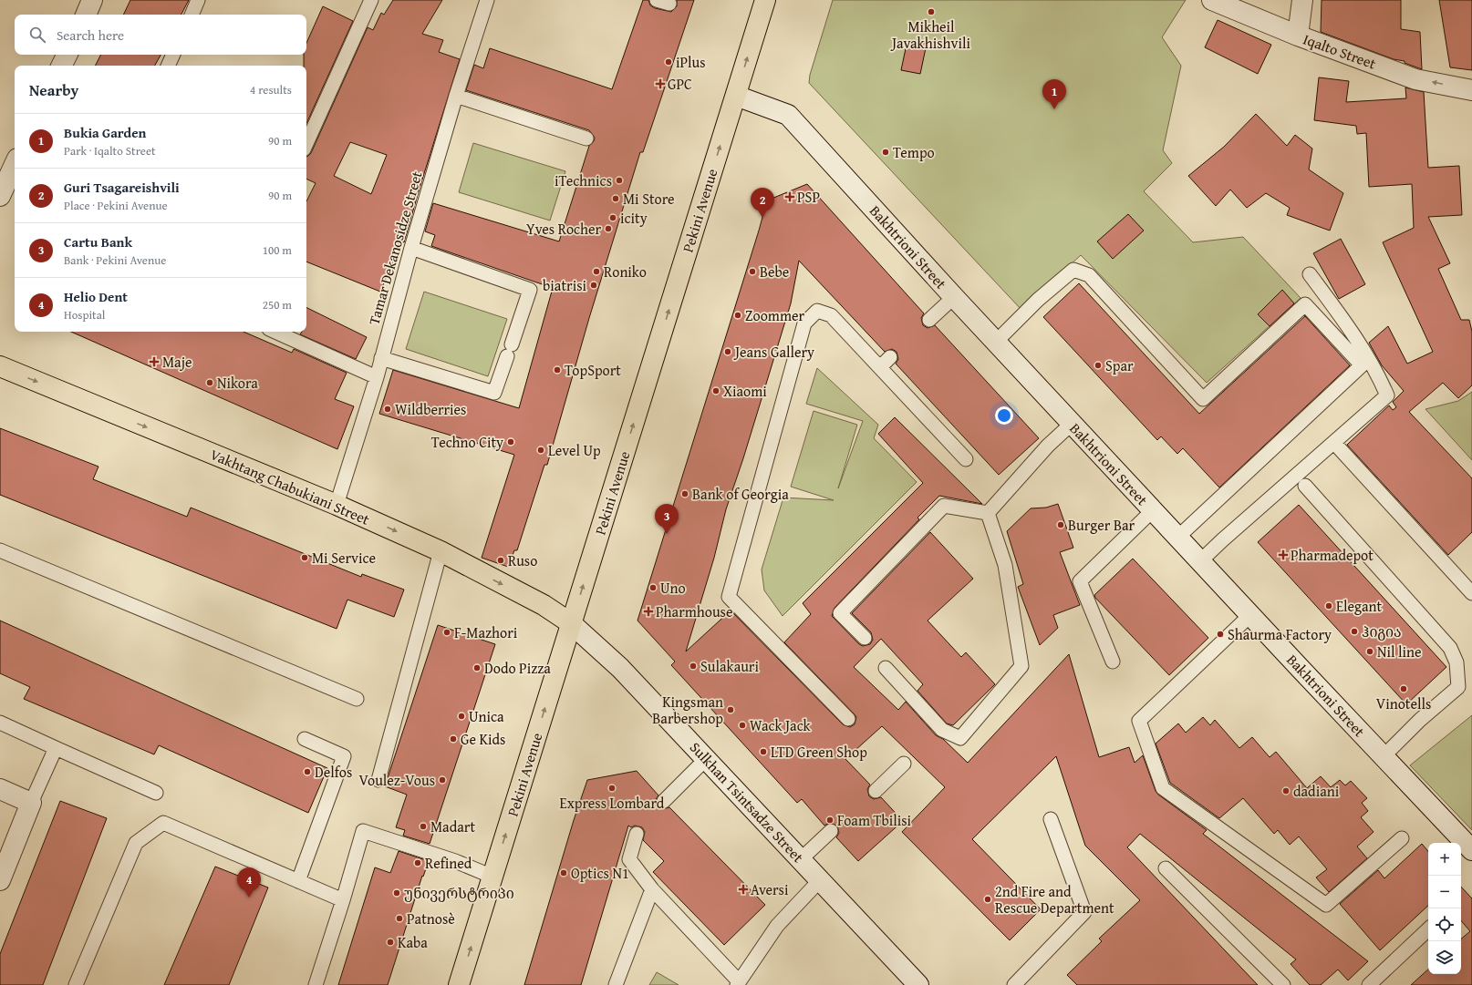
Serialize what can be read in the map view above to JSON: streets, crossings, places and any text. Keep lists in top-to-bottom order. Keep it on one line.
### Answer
{"streets":{"main road":["Pekini Avenue","Vakhtang Chabukiani Street"],"street":["Iqalto Street","Bakhtrioni Street","Sulkhan Tsintsadze Street"],"lane":["Tamar Dekanosidze Street"]},"crossings":[["Pekini Avenue","Bakhtrioni Street"],["Pekini Avenue","Vakhtang Chabukiani Street"],["Pekini Avenue","Sulkhan Tsintsadze Street"],["Tamar Dekanosidze Street","Vakhtang Chabukiani Street"],["Vakhtang Chabukiani Street","Sulkhan Tsintsadze Street"]],"one_way":["Iqalto Street","Pekini Avenue","Vakhtang Chabukiani Street"],"places":{"other":["Mikheil Javakhishvili","iPlus","Tempo","iTechnics","Mi Store","icity","Yves Rocher","Roniko","Bebe","biatrisi","Zoommer","Jeans Gallery","Spar","TopSport","Nikora","Xiaomi","Wildberries","Techno City","Level Up","Bank of Georgia","Burger Bar","Mi Service","Ruso","Uno","Elegant","ჰიგია","F-Mazhori","Shaurma Factory","Nil line","Sulakauri","Dodo Pizza","Vinotells","Kingsman Barbershop","Unica","Wack Jack","Ge Kids","LTD Green Shop","Delfos","Voulez-Vous","Express Lombard","dadiani","Foam Tbilisi","Madart","Refined","Optics N1","უნივერსტრიპი","2nd Fire and Rescue Department","Patnosè","Kaba"],"health":["GPC","PSP","Maje","Pharmadepot","Pharmhouse","Aversi"]},"page":{"search":"Search here","heading":["Nearby","4 results"],"pins":["1","2","3","4"],"list":[{"mark":"1","name":"Bukia Garden","note":"Park · Iqalto Street","value":"90 m"},{"mark":"2","name":"Guri Tsagareishvili","note":"Place · Pekini Avenue","value":"90 m"},{"mark":"3","name":"Cartu Bank","note":"Bank · Pekini Avenue","value":"100 m"},{"mark":"4","name":"Helio Dent","note":"Hospital","value":"250 m"}],"map_buttons":["+","−"]}}
